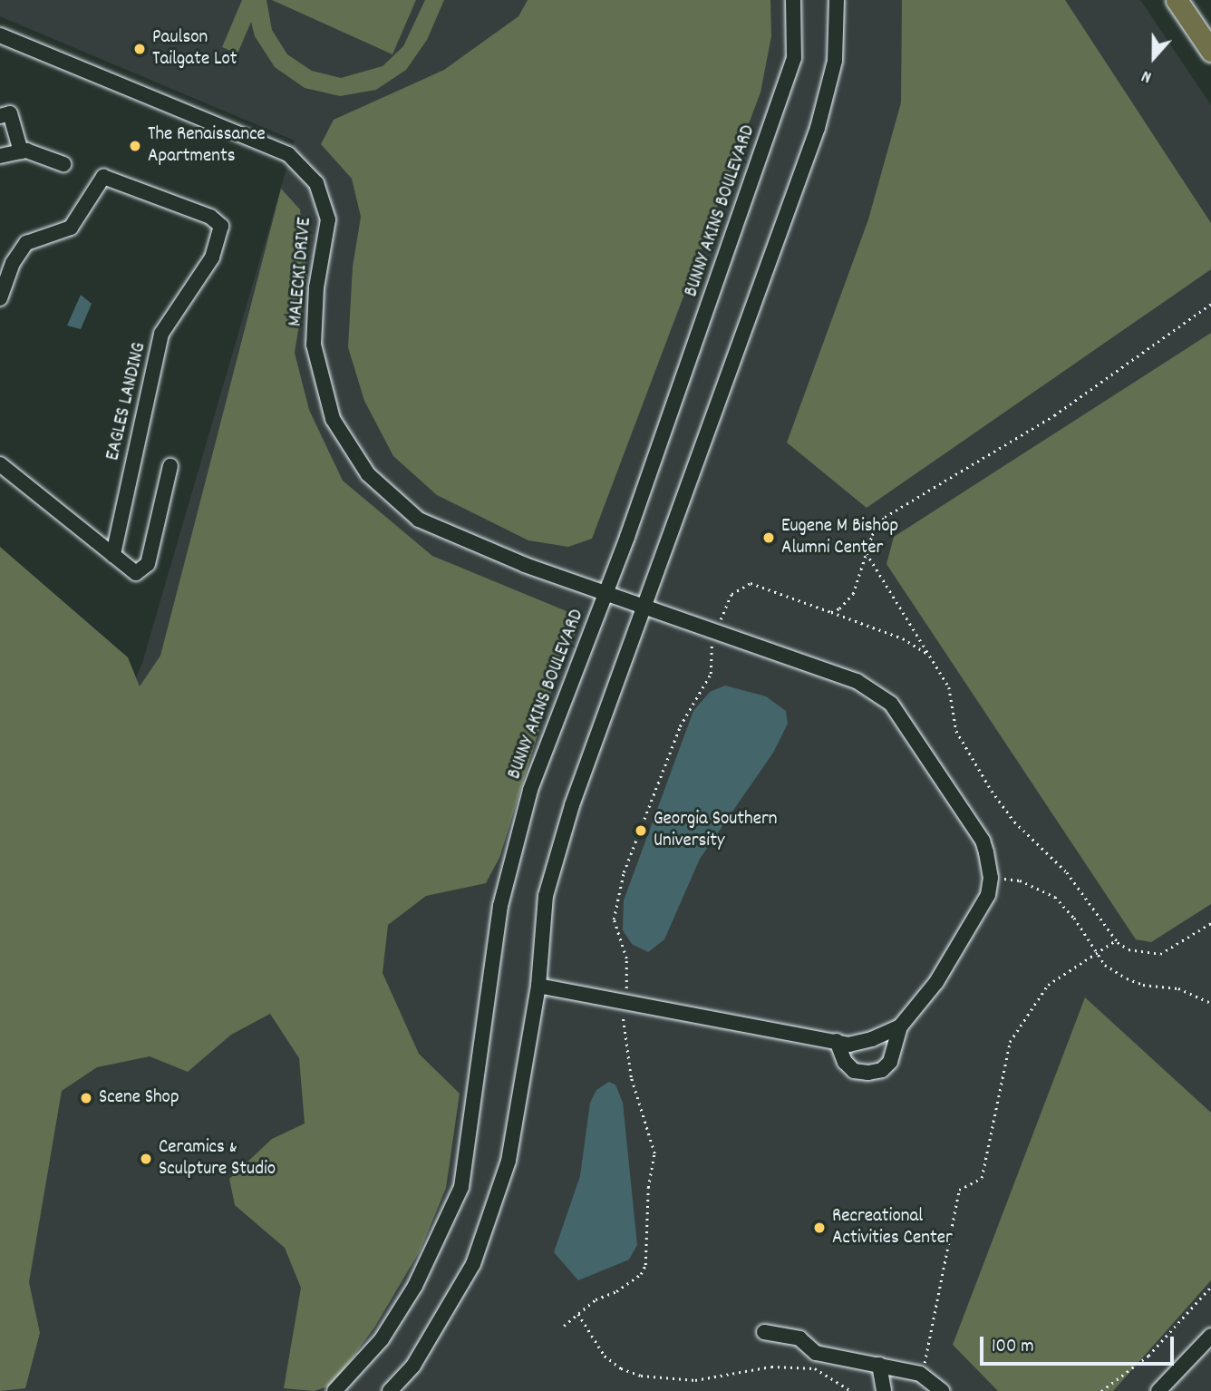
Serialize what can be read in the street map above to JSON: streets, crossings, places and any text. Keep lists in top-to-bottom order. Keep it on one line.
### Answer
{"streets":{"street":["BUNNY AKINS BOULEVARD","MALECKI DRIVE","EAGLES LANDING"]},"crossings":[["BUNNY AKINS BOULEVARD","MALECKI DRIVE"]],"places":["Paulson Tailgate Lot","The Renaissance Apartments","Eugene M Bishop Alumni Center","Georgia Southern University","Scene Shop","Ceramics & Sculpture Studio","Recreational Activities Center"],"scale_bar":"100 m","north":"bottom"}
